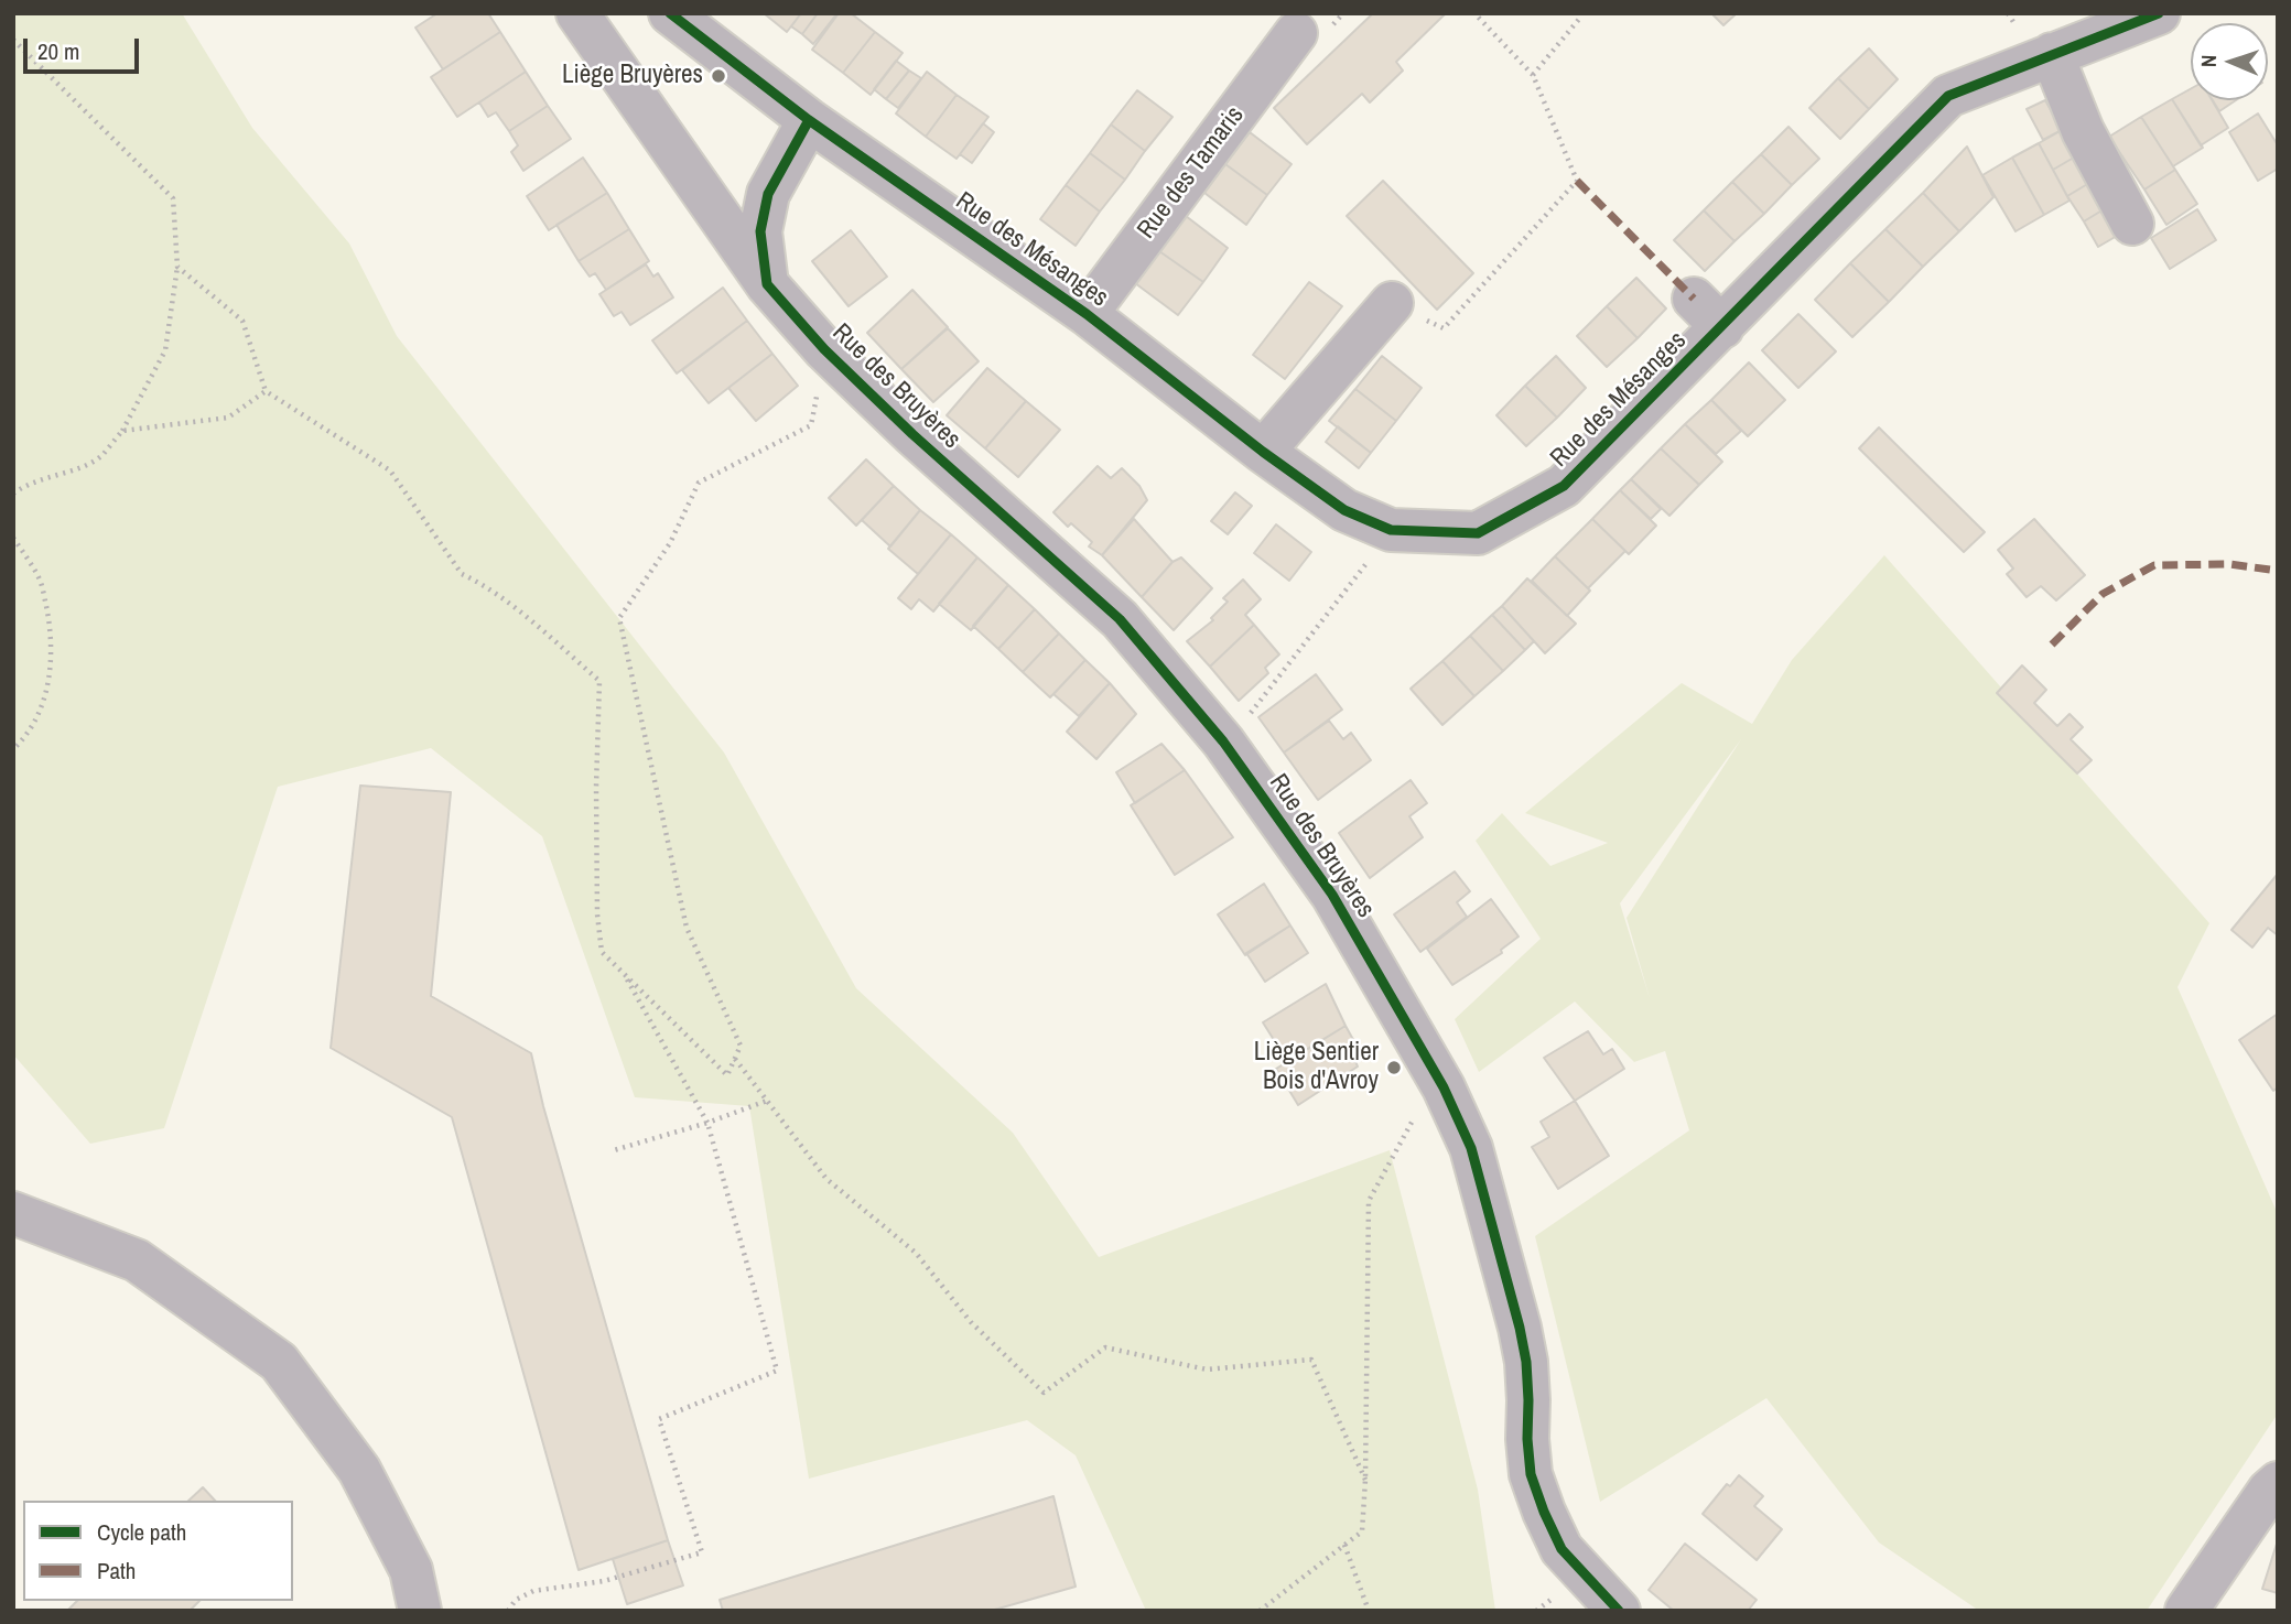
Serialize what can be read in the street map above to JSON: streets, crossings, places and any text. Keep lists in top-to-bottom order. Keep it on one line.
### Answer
{"streets":{"street":["Rue des Tamaris","Rue des Mésanges","Rue des Bruyères"]},"crossings":[["Rue des Tamaris","Rue des Mésanges"]],"places":["Liège Bruyères","Liège Sentier Bois d'Avroy"],"legend":["Cycle path","Path"],"scale_bar":"20 m","north":"left"}
